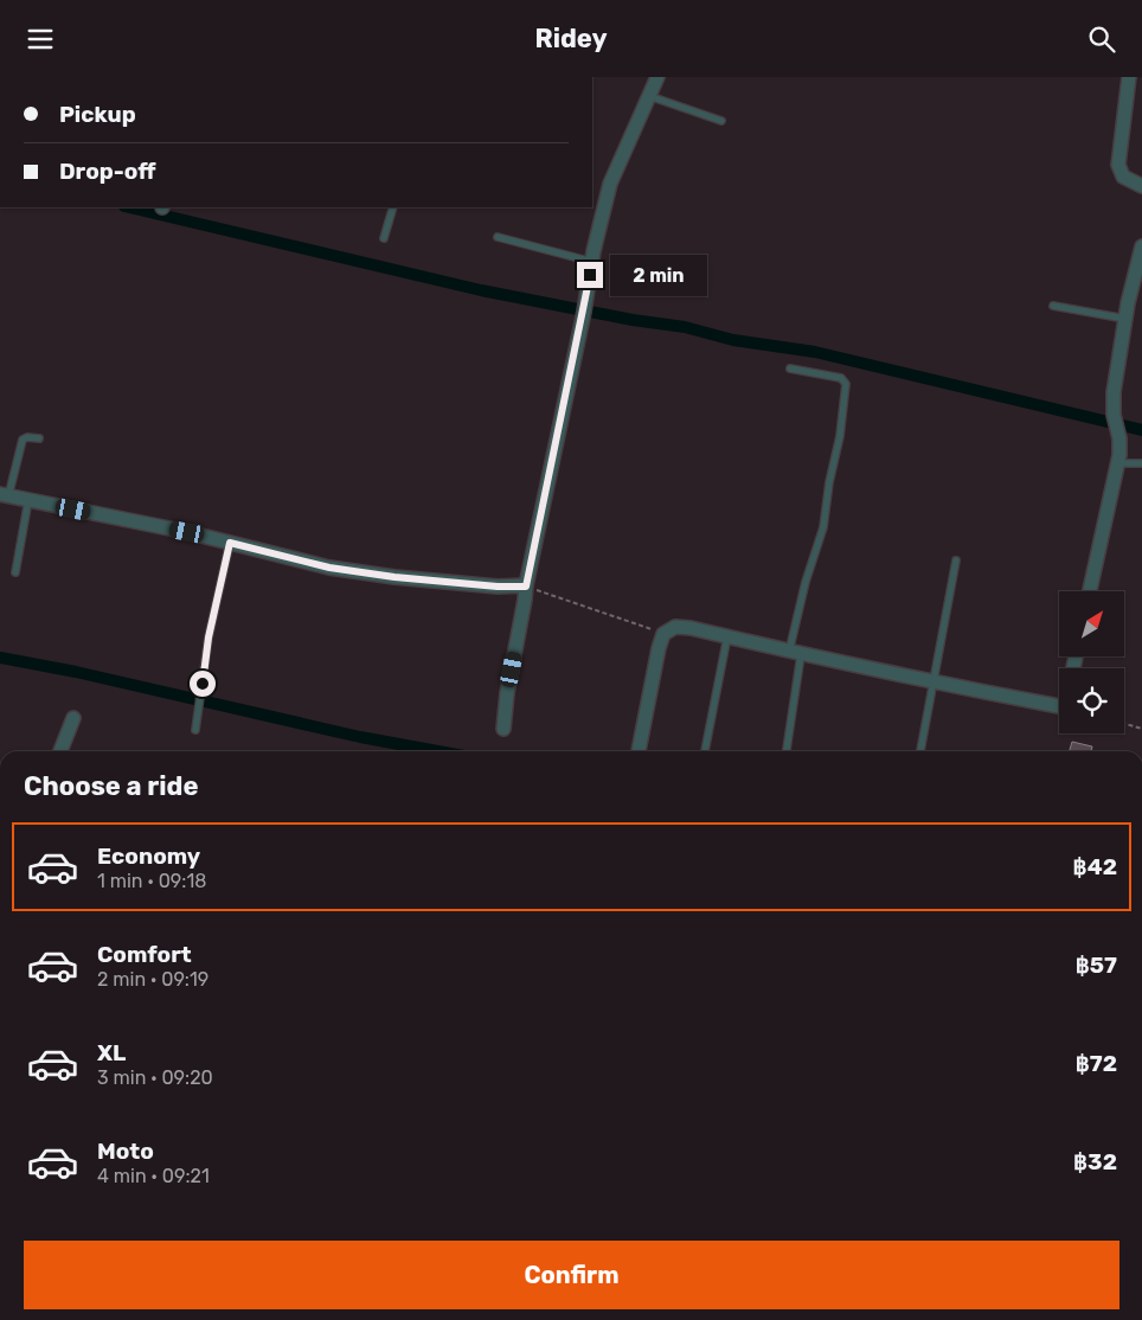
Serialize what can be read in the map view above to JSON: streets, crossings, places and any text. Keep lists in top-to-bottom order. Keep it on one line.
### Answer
{"north":"top right","page":{"header":"Ridey","banner":["Pickup","Drop-off"],"bubble":"2 min","heading":"Choose a ride","list":[{"name":"Economy","note":"1 min · 09:18","value":"฿42"},{"name":"Comfort","note":"2 min · 09:19","value":"฿57"},{"name":"XL","note":"3 min · 09:20","value":"฿72"},{"name":"Moto","note":"4 min · 09:21","value":"฿32"}],"buttons":"Confirm"}}
